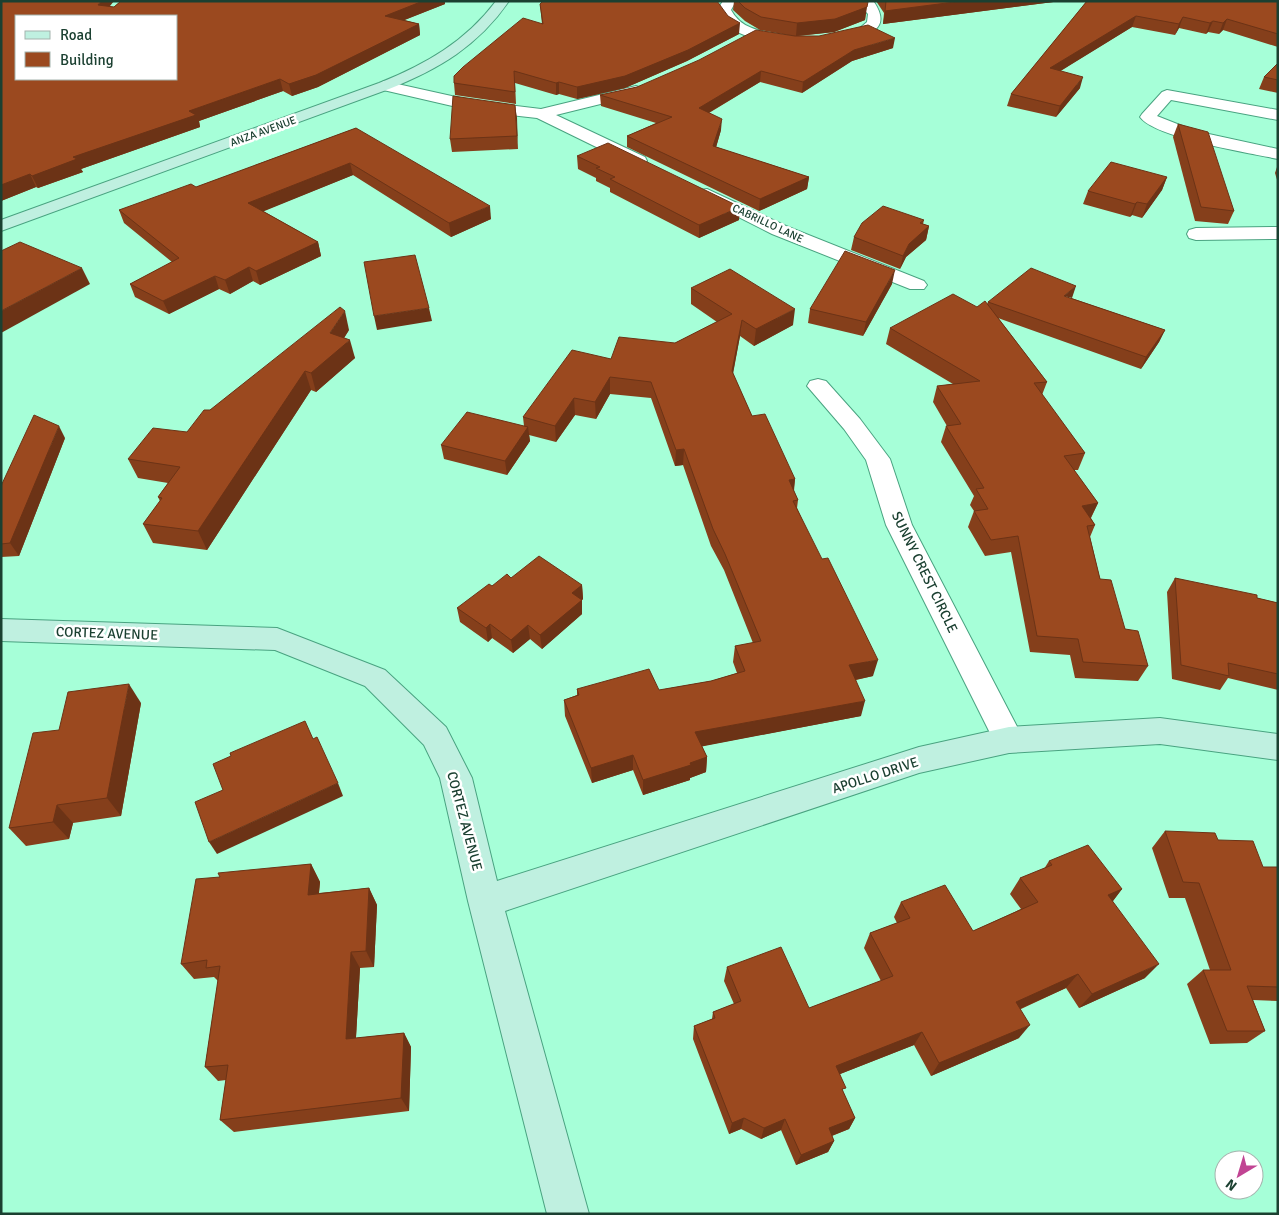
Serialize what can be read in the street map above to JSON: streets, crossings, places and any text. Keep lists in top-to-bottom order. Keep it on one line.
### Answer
{"streets":{"street":["ANZA AVENUE","CABRILLO LANE","SUNNY CREST CIRCLE","CORTEZ AVENUE","APOLLO DRIVE"]},"crossings":[["SUNNY CREST CIRCLE","APOLLO DRIVE"],["CORTEZ AVENUE","APOLLO DRIVE"]],"legend":["Road","Building"],"north":"bottom left"}
